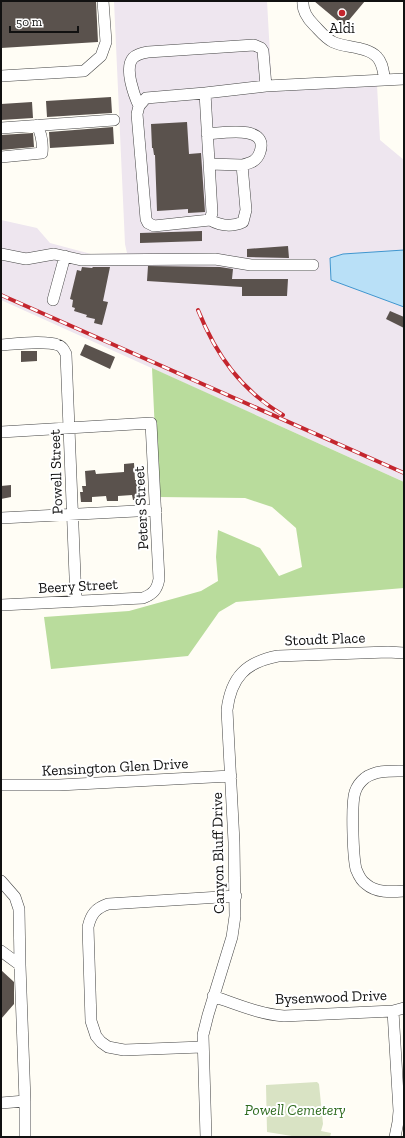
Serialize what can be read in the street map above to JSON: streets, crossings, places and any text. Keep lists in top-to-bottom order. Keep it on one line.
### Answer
{"streets":{"street":["Powell Street","Peters Street","Beery Street","Stoudt Place","Kensington Glen Drive","Canyon Bluff Drive","Bysenwood Drive"]},"crossings":[["Powell Street","Peters Street"],["Powell Street","Beery Street"],["Peters Street","Beery Street"],["Stoudt Place","Canyon Bluff Drive"],["Kensington Glen Drive","Canyon Bluff Drive"],["Canyon Bluff Drive","Bysenwood Drive"]],"parks":["Powell Cemetery"],"places":["Aldi"],"scale_bar":"50 m"}
